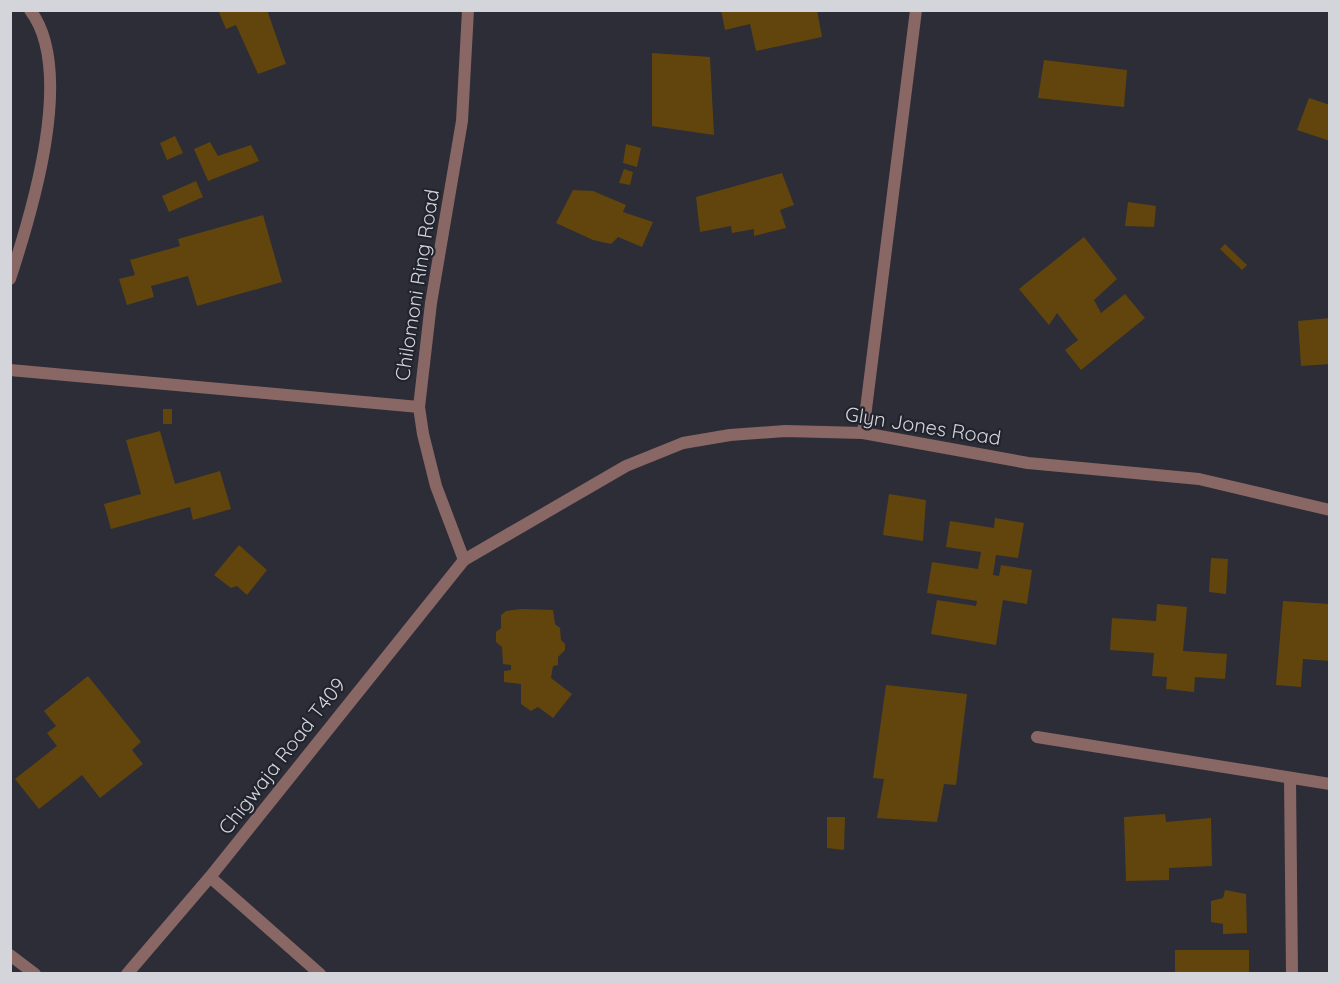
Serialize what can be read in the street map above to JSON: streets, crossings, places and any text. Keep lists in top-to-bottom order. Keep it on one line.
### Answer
{"streets":{"street":["Chilomoni Ring Road","Glyn Jones Road","Chigwaja Road T409"]},"crossings":[["Chilomoni Ring Road","Glyn Jones Road"],["Chilomoni Ring Road","Chigwaja Road T409"],["Glyn Jones Road","Chigwaja Road T409"]]}
